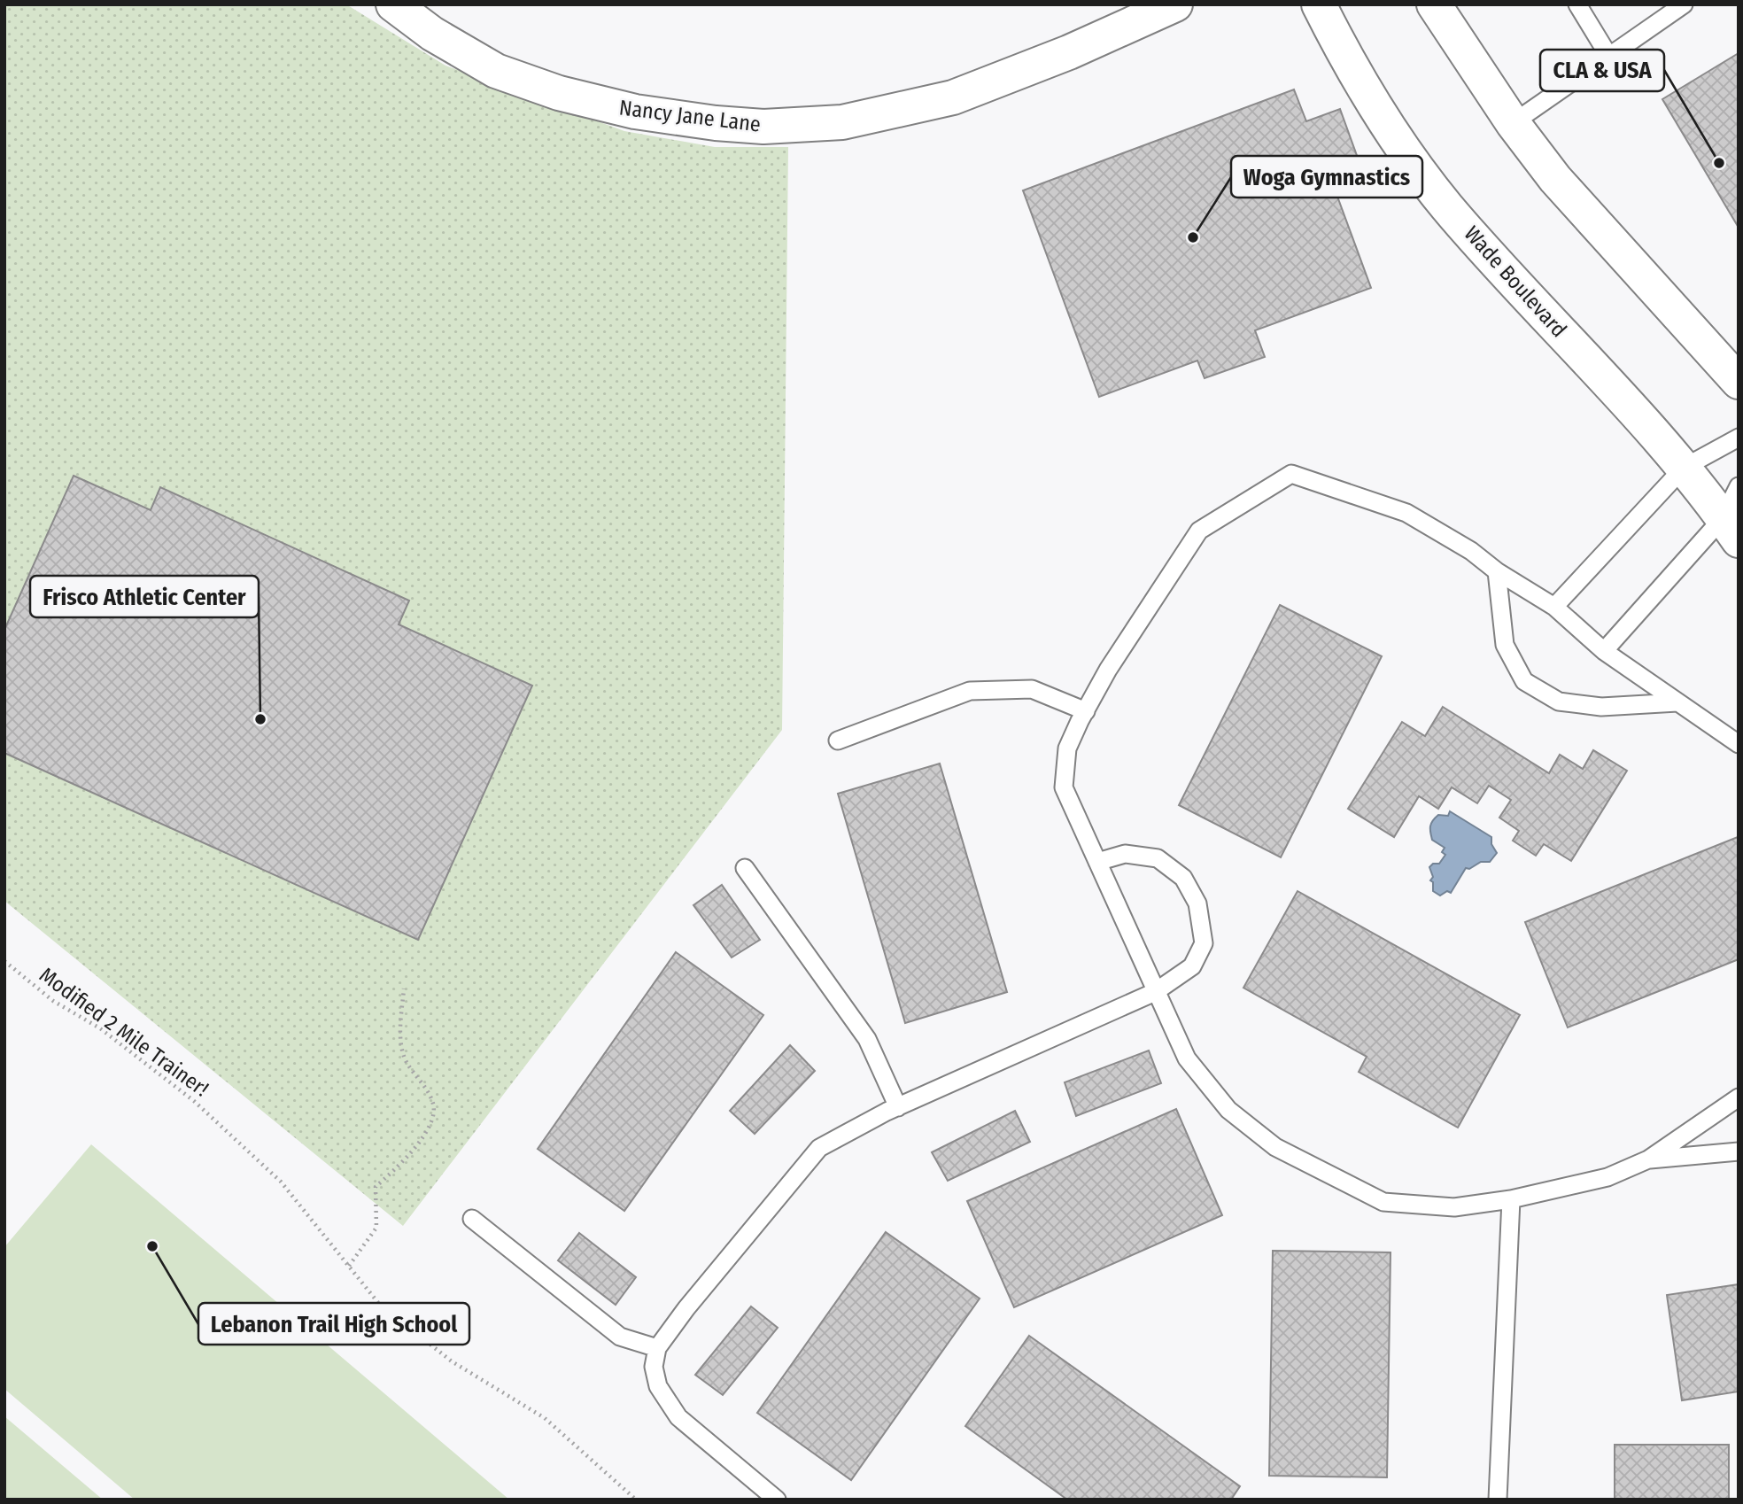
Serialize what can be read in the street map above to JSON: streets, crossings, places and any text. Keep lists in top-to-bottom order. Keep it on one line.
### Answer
{"streets":{"street":["Nancy Jane Lane","Wade Boulevard"],"path":["Modified 2 Mile Trainer!"]},"places":["CLA & USA","Woga Gymnastics","Frisco Athletic Center","Lebanon Trail High School"]}
